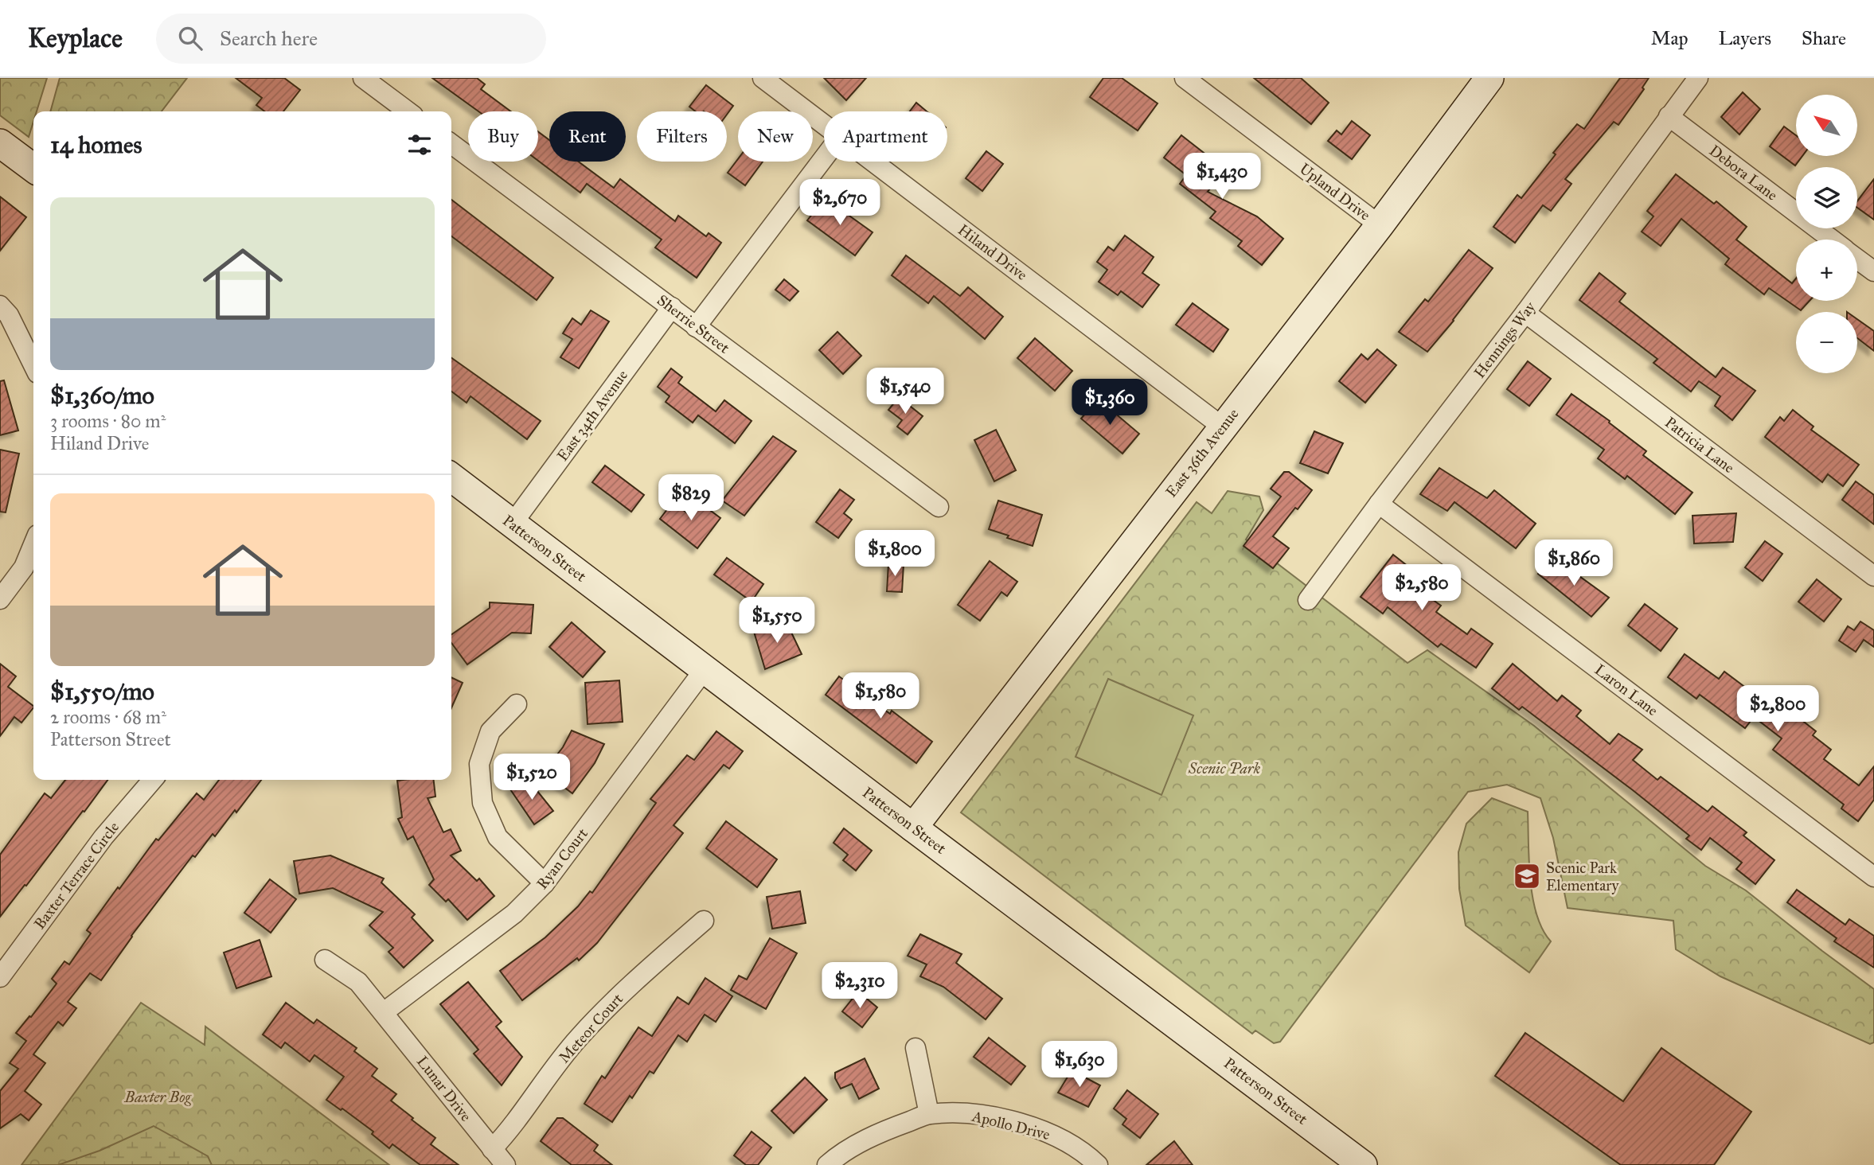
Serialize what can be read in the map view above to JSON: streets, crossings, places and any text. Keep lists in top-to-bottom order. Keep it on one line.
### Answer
{"streets":{"street":["Debora Lane","Upland Drive","Hiland Drive","Sherrie Street","Hennings Way","East 34th Avenue","Patricia Lane","East 36th Avenue","Patterson Street","Laron Lane","Ryan Court","Baxter Terrace Circle","Meteor Court","Lunar Drive","Apollo Drive"]},"crossings":[["Debora Lane","Hennings Way"],["Upland Drive","East 36th Avenue"],["Hiland Drive","East 36th Avenue"],["Sherrie Street","East 34th Avenue"],["Hennings Way","Patricia Lane"],["Hennings Way","Laron Lane"],["East 34th Avenue","Patterson Street"],["East 36th Avenue","Patterson Street"],["Patterson Street","Ryan Court"],["Ryan Court","Lunar Drive"],["Meteor Court","Lunar Drive"]],"parks":["Scenic Park","Baxter Bog"],"places":{"school or university":["Scenic Park Elementary"]},"north":"top left","page":{"header":"Keyplace","search":"Search here","nav":["Map","Layers","Share"],"map_buttons":["+","−"],"chip":["Buy","Rent","Filters","New","Apartment"],"heading":"14 homes","price":["$1,430","$2,670","$1,540","$1,360","$829","$1,800","$1,860","$2,580","$1,550","$1,580","$2,800","$1,520","$2,310","$1,630"],"list":[{"name":"$1,360/mo","note":"3 rooms · 80 m² · Hiland Drive"},{"name":"$1,550/mo","note":"2 rooms · 68 m² · Patterson Street"}]}}
